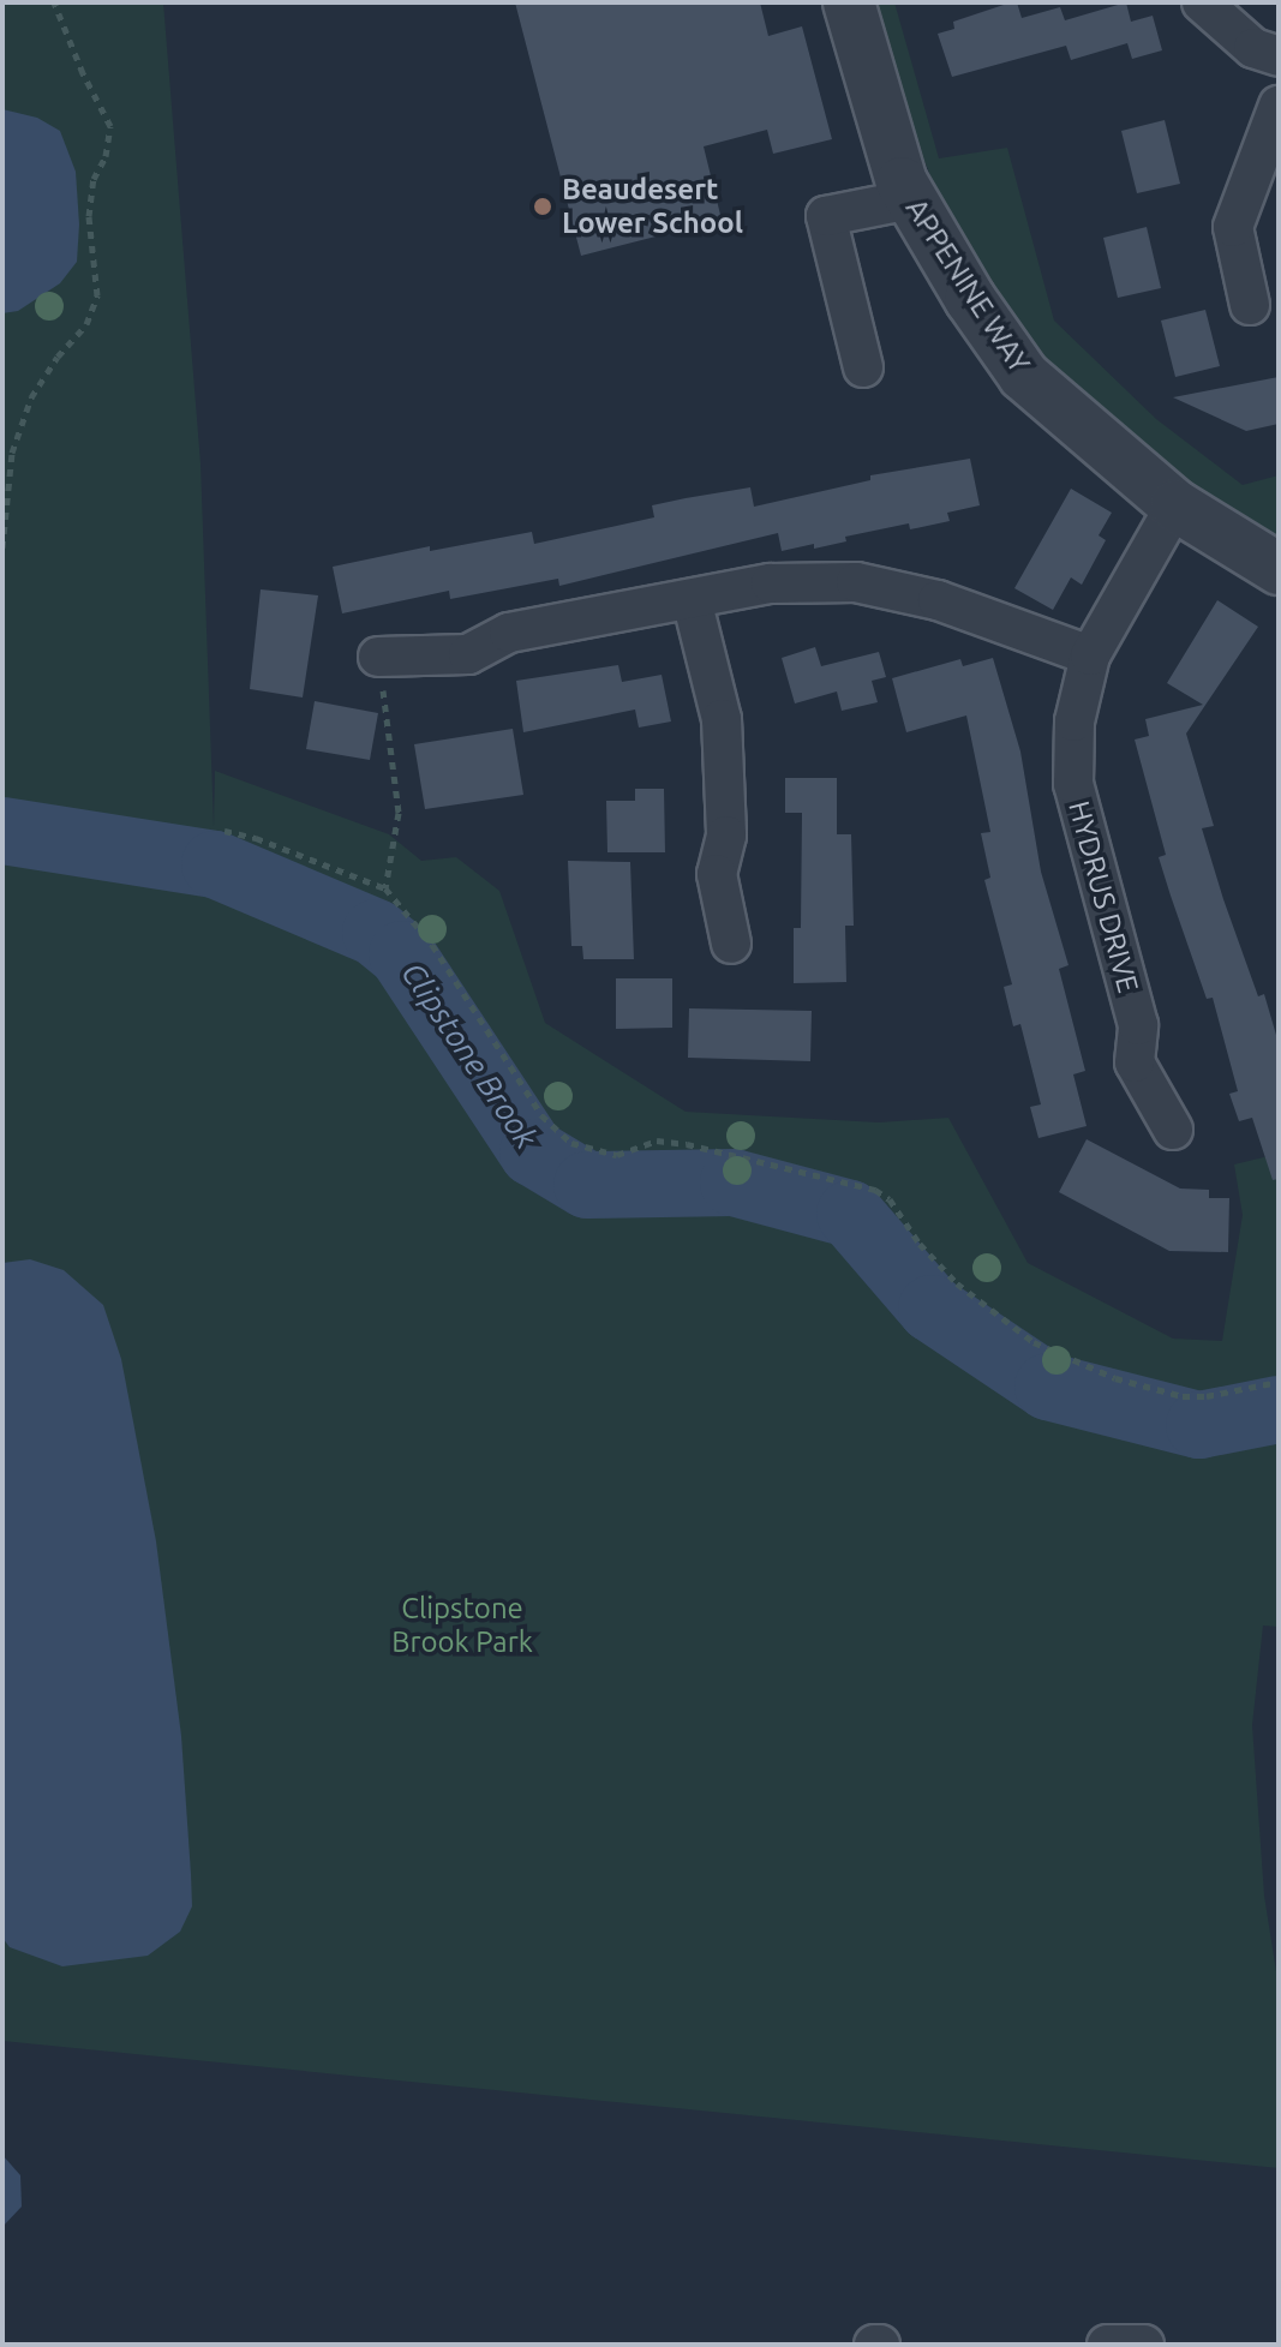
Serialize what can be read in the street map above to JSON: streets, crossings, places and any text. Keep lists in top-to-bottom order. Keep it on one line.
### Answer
{"streets":{"street":["APPENINE WAY","HYDRUS DRIVE"]},"crossings":[["APPENINE WAY","HYDRUS DRIVE"]],"water":["Clipstone Brook"],"parks":["Clipstone Brook Park"],"places":["Beaudesert Lower School"]}
